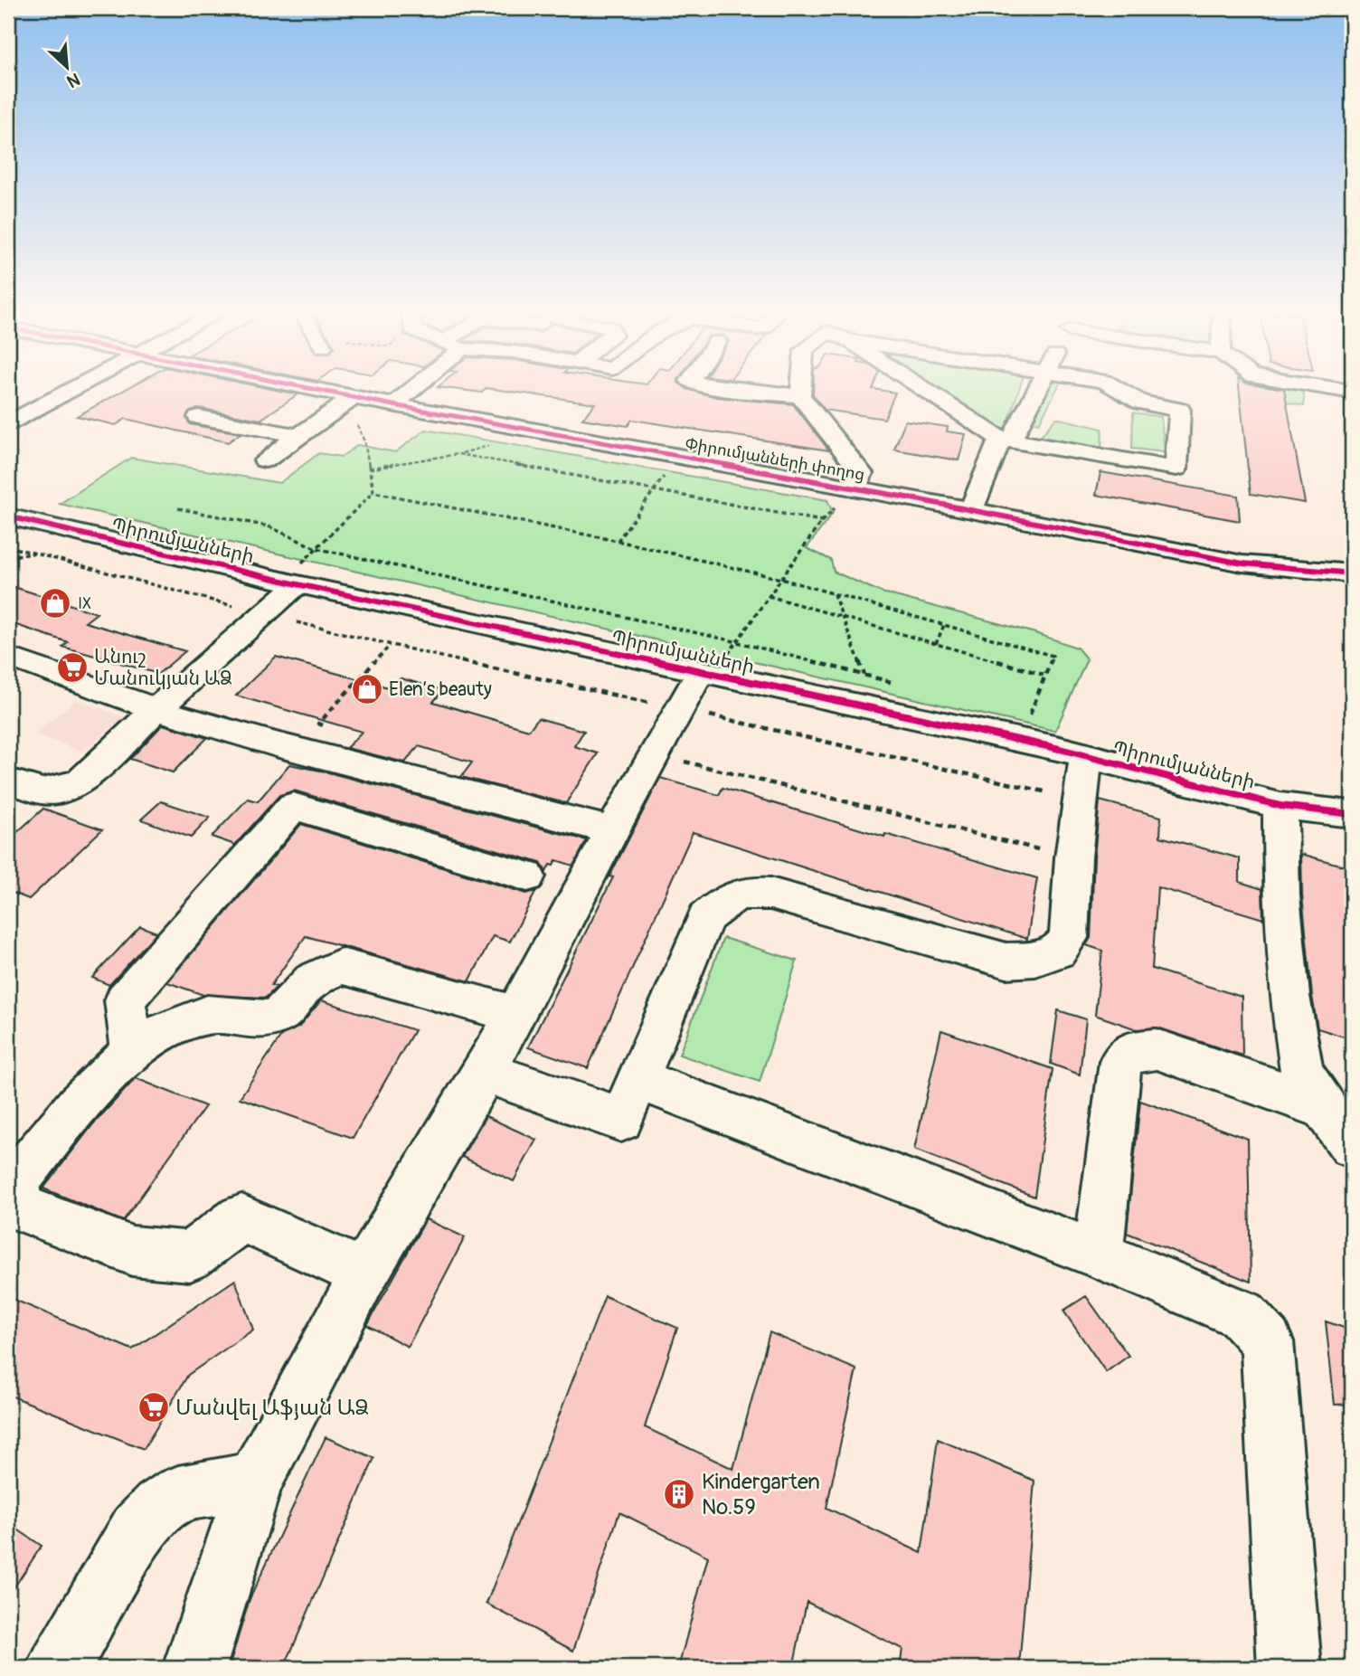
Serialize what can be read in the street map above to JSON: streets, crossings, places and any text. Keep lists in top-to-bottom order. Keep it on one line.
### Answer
{"streets":{"street":["Փիրումյանների փողոց","Պիրումյանների"]},"places":{"shop":["IX","Elen’s beauty"],"supermarket":["Անուշ Մանուկյան ԱՁ","Մանվել Աֆյան ԱՁ"],"building":["Kindergarten No.59"]},"north":"bottom right"}
